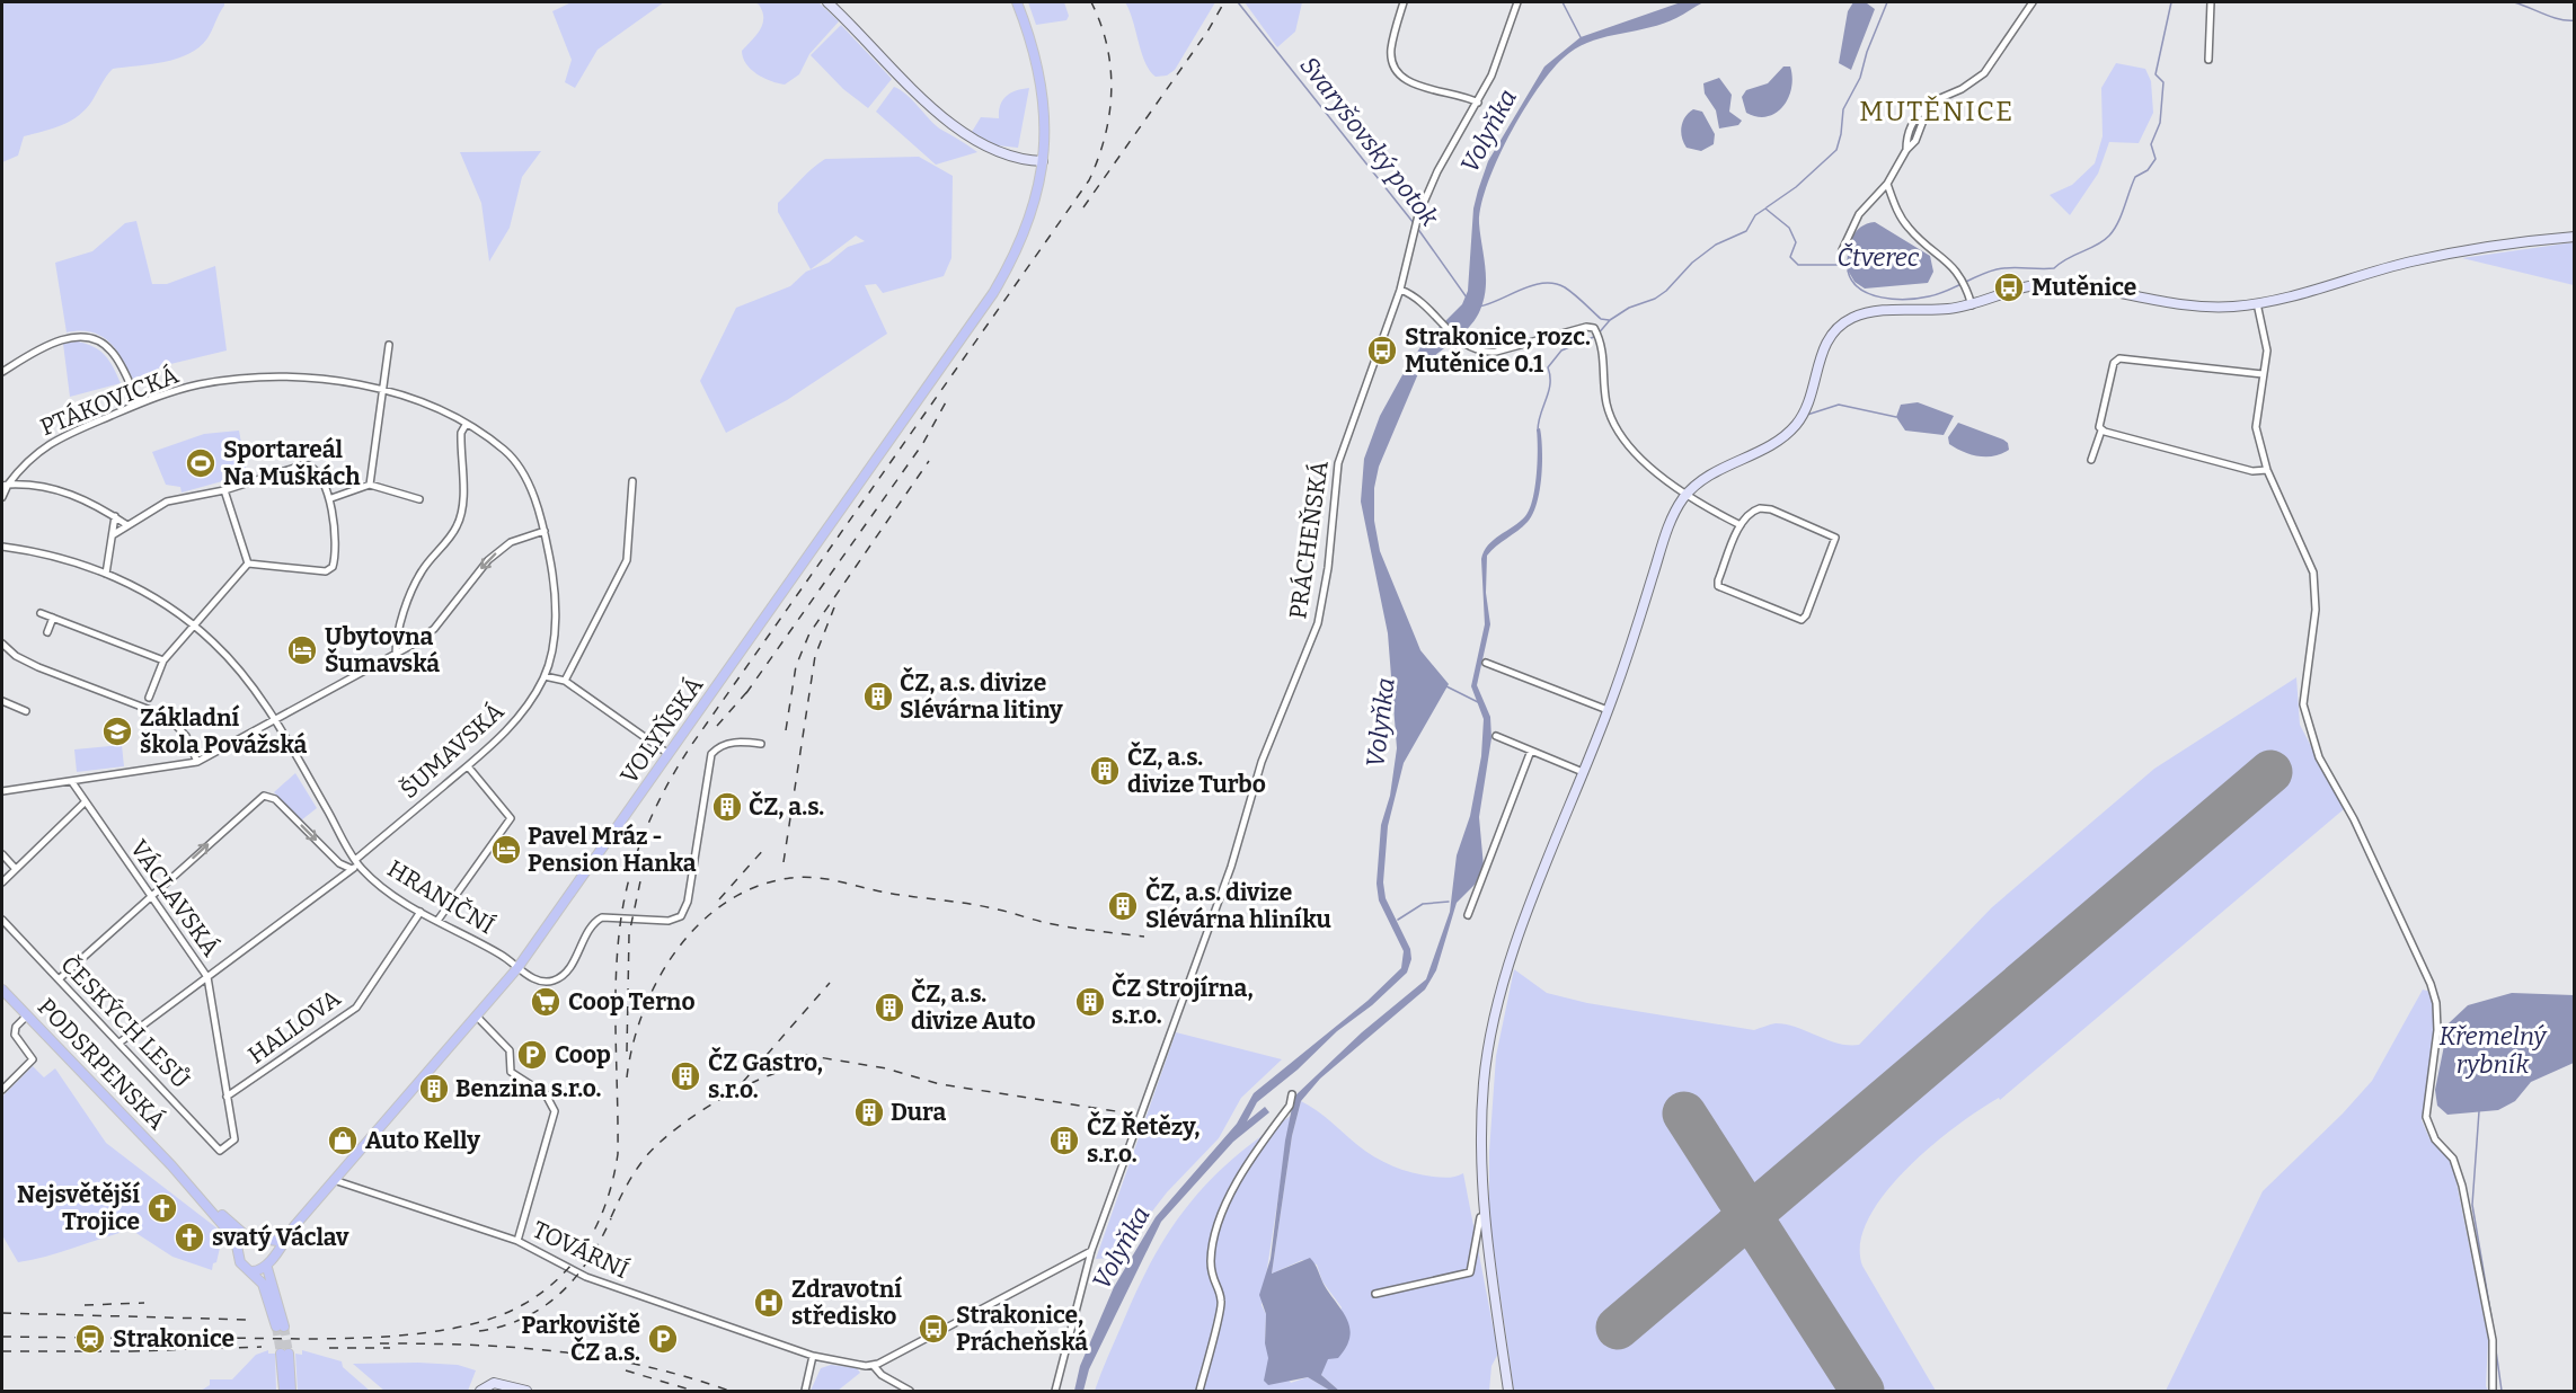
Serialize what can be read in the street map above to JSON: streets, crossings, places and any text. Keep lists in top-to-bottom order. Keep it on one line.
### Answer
{"streets":{"main road":["VOLYŇSKÁ","PODSRPENSKÁ"],"street":["PTÁKOVICKÁ","PRÁCHEŇSKÁ","ŠUMAVSKÁ","HRANIČNÍ","VÁCLAVSKÁ","ČESKÝCH LESŮ","HALLOVA","TOVÁRNÍ"]},"crossings":[["PTÁKOVICKÁ","ŠUMAVSKÁ"],["VOLYŇSKÁ","HRANIČNÍ"],["VOLYŇSKÁ","PODSRPENSKÁ"],["VOLYŇSKÁ","TOVÁRNÍ"],["ŠUMAVSKÁ","HRANIČNÍ"],["ŠUMAVSKÁ","VÁCLAVSKÁ"],["ŠUMAVSKÁ","ČESKÝCH LESŮ"],["HRANIČNÍ","VÁCLAVSKÁ"],["HRANIČNÍ","HALLOVA"],["VÁCLAVSKÁ","ČESKÝCH LESŮ"],["VÁCLAVSKÁ","HALLOVA"]],"districts":["MUTĚNICE"],"water":["Volyňka","Svaryšovský potok","Čtverec","Křemelný rybník"],"places":{"bus stop":["Mutěnice","Strakonice, rozc. Mutěnice 0.1","Strakonice, Prácheňská"],"sports":["Sportareál Na Muškách"],"hotel":["Ubytovna Šumavská","Pavel Mráz - Pension Hanka"],"building":["ČZ, a.s. divize Slévárna litiny","ČZ, a.s. divize Turbo","ČZ, a.s.","ČZ, a.s. divize Slévárna hliníku","ČZ Strojírna, s.r.o.","ČZ, a.s. divize Auto","ČZ Gastro, s.r.o.","Benzina s.r.o.","Dura","ČZ Řetězy, s.r.o."],"school or university":["Základní škola Povážská"],"supermarket":["Coop Terno"],"parking":["Coop","Parkoviště ČZ a.s."],"shop":["Auto Kelly"],"church":["Nejsvětější Trojice","svatý Václav"],"hospital":["Zdravotní středisko"],"station":["Strakonice"]}}
